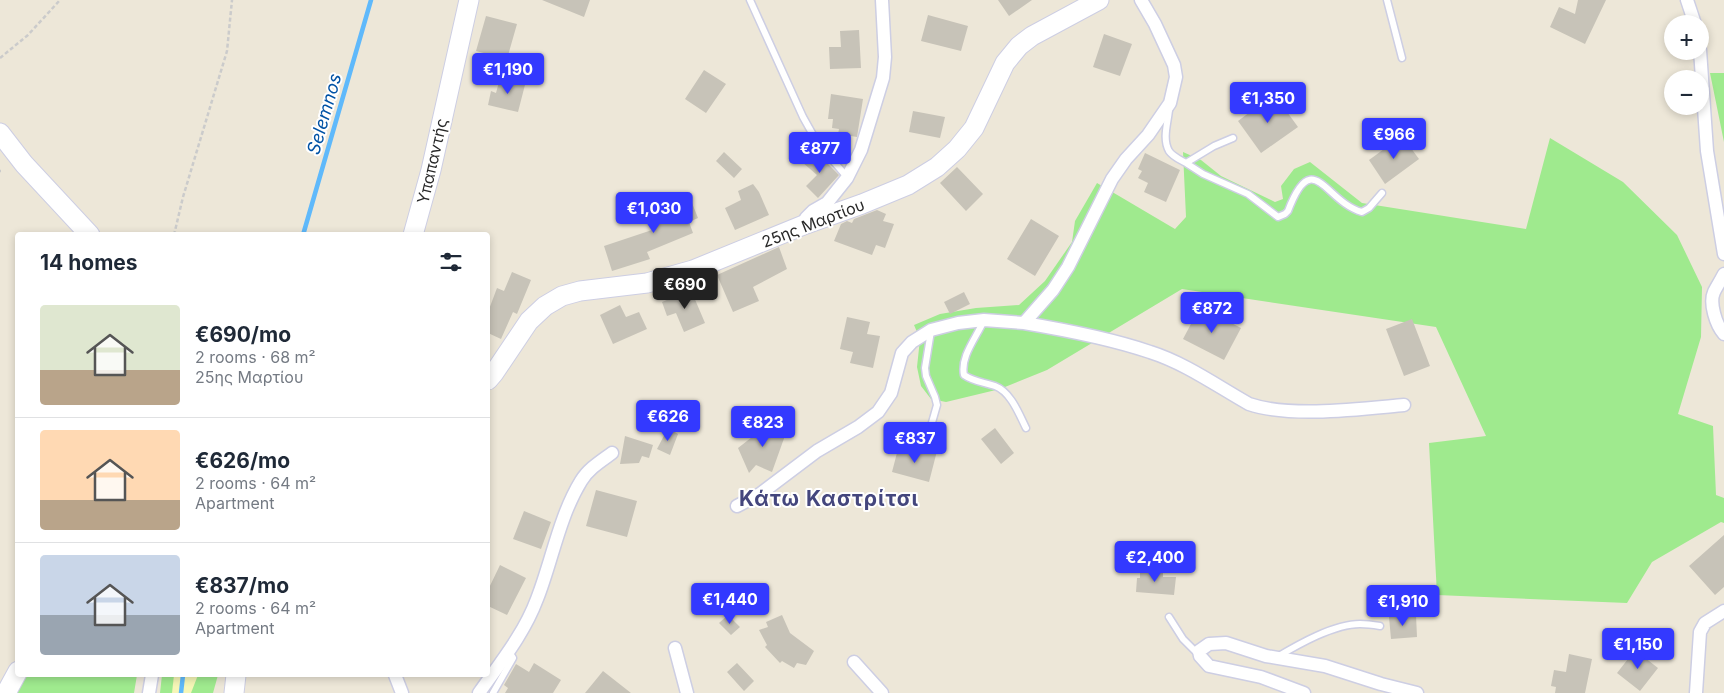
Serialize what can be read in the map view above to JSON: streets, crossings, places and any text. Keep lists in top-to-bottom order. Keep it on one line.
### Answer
{"streets":{"street":["Υπαπαντής","25ης Μαρτίου"]},"districts":["Κάτω Καστρίτσι"],"water":["Selemnos"],"page":{"map_buttons":["+","−"],"price":["€1,190","€1,350","€966","€877","€1,030","€690","€872","€626","€823","€837","€2,400","€1,440","€1,910","€1,150"],"heading":"14 homes","list":[{"name":"€690/mo","note":"2 rooms · 68 m² · 25ης Μαρτίου"},{"name":"€626/mo","note":"2 rooms · 64 m² · Apartment"},{"name":"€837/mo","note":"2 rooms · 64 m² · Apartment"}]}}
